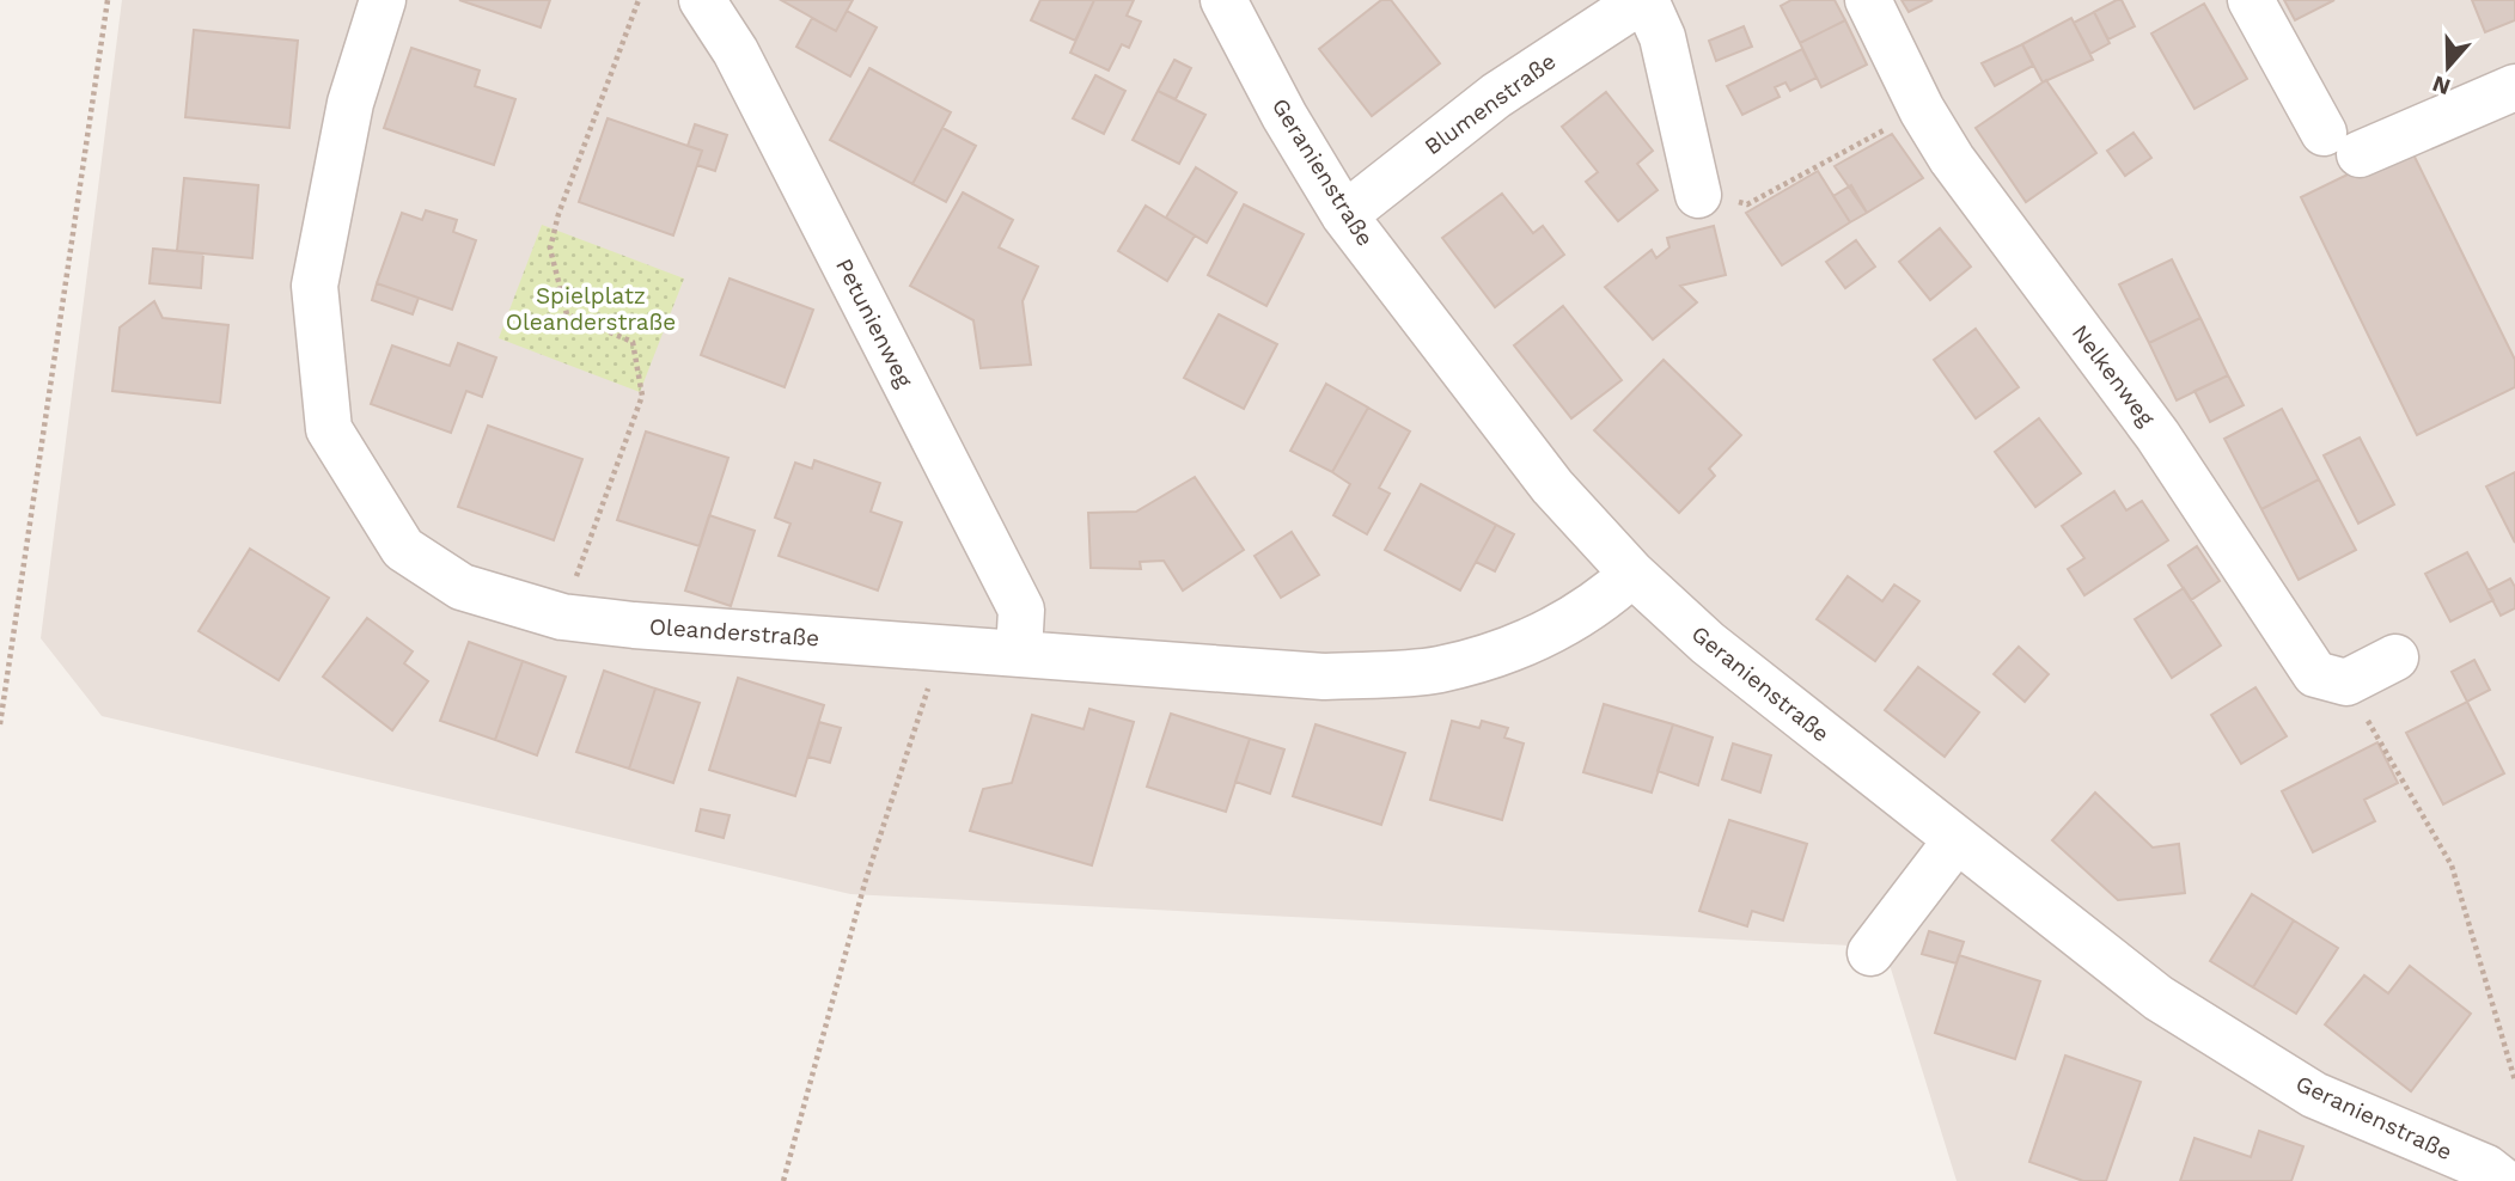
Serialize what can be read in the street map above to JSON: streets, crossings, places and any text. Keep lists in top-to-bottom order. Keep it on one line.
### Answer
{"streets":{"street":["Blumenstraße","Geranienstraße","Petunienweg","Nelkenweg","Oleanderstraße"]},"crossings":[["Blumenstraße","Geranienstraße"],["Geranienstraße","Oleanderstraße"],["Petunienweg","Oleanderstraße"]],"parks":["Spielplatz Oleanderstraße"],"north":"bottom"}
